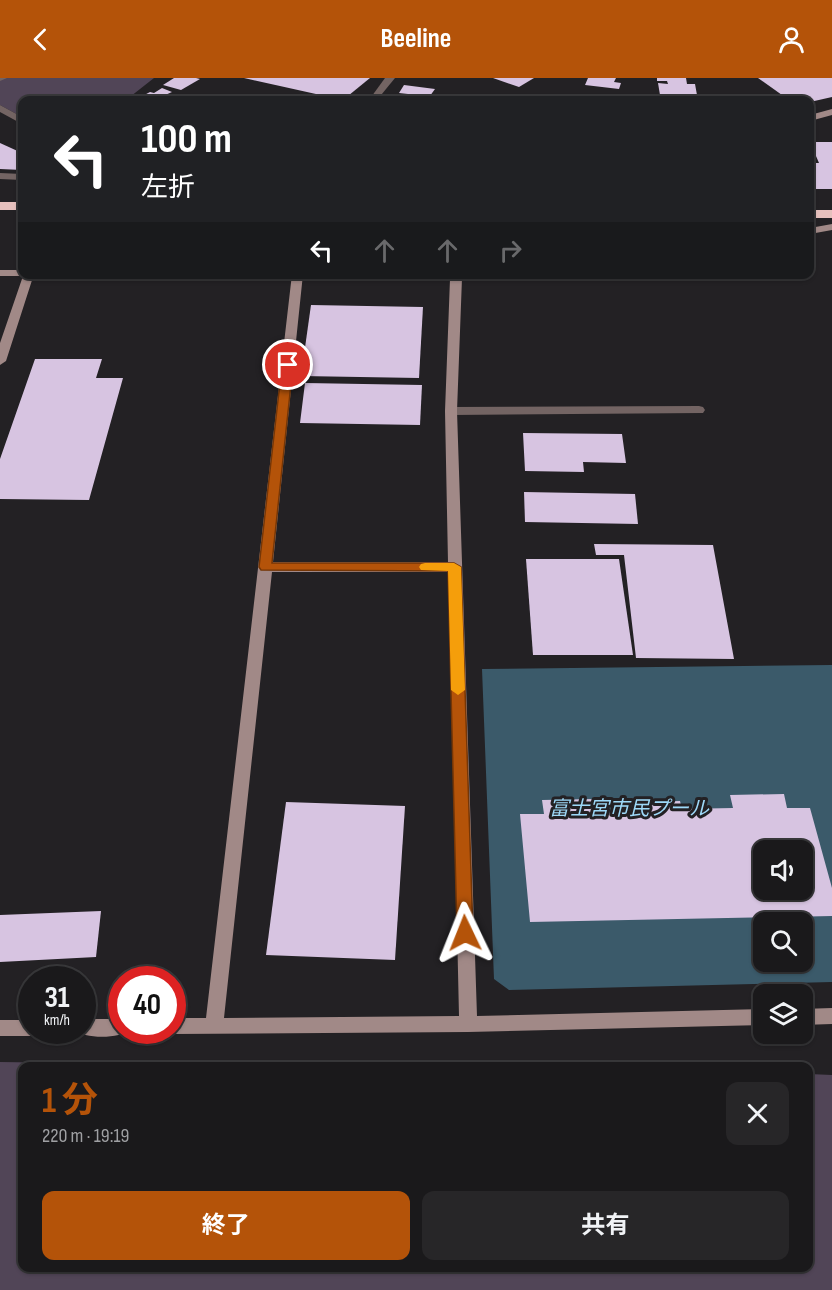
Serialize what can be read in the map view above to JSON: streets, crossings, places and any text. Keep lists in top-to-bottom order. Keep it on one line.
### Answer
{"water":["富士宮市民プール"],"page":{"header":"Beeline","turn":["100 m","左折"],"speed":"31 km/h","limit":"40","heading":["1 分","220 m · 19:19"],"buttons":["終了","共有"]}}
